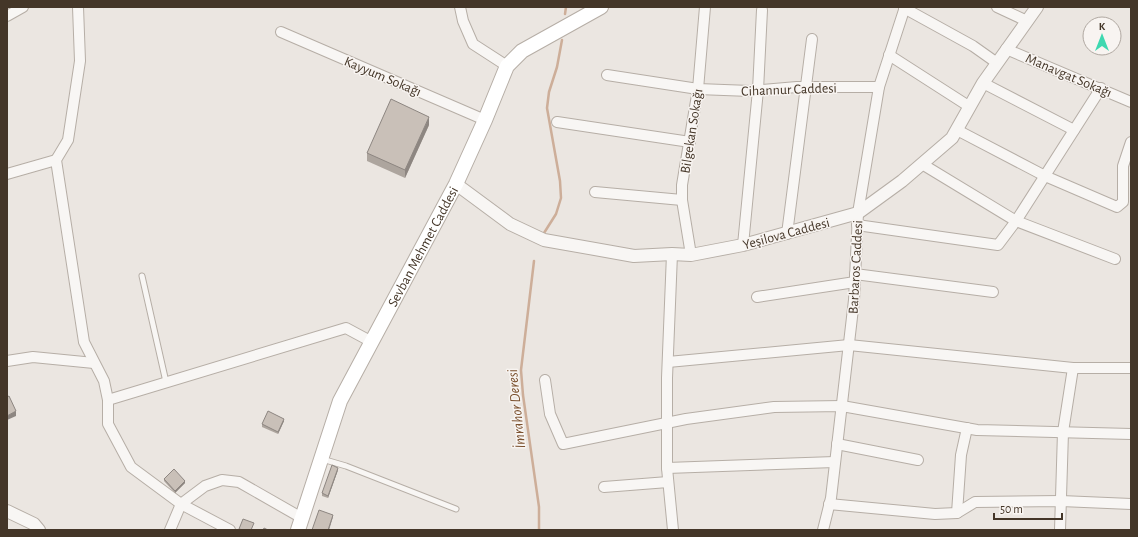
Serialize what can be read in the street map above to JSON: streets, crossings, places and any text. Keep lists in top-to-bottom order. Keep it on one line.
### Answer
{"streets":{"main road":["Sevban Mehmet Caddesi"],"street":["Manavgat Sokağı","Kayyum Sokağı","Cihannur Caddesi","Bilgekan Sokağı","Yeşilova Caddesi","Barbaros Caddesi"]},"crossings":[["Manavgat Sokağı","Yeşilova Caddesi"],["Kayyum Sokağı","Sevban Mehmet Caddesi"],["Cihannur Caddesi","Bilgekan Sokağı"],["Cihannur Caddesi","Barbaros Caddesi"],["Bilgekan Sokağı","Yeşilova Caddesi"],["Yeşilova Caddesi","Sevban Mehmet Caddesi"],["Yeşilova Caddesi","Barbaros Caddesi"]],"water":["İmrahor Deresi"],"scale_bar":"50 m","north":"top"}
